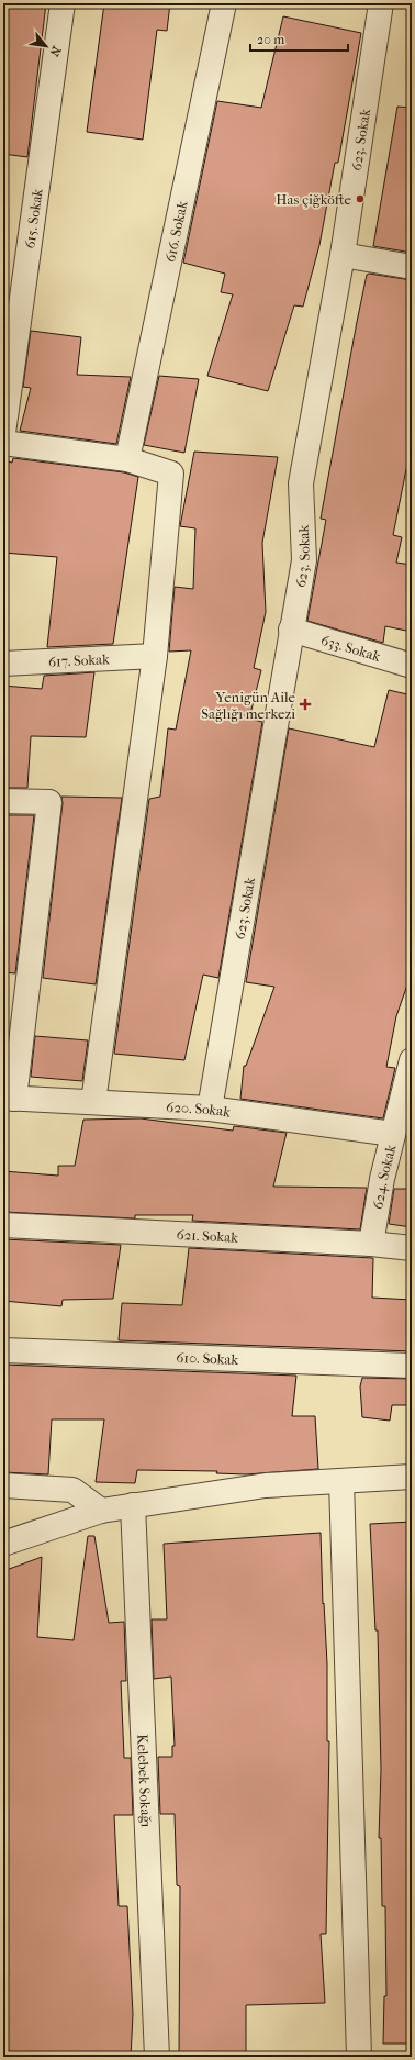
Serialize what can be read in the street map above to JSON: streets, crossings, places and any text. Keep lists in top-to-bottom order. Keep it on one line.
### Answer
{"streets":{"street":["623. Sokak","615. Sokak","616. Sokak","633. Sokak","617. Sokak","620. Sokak","624. Sokak","621. Sokak","610. Sokak","Kelebek Sokağı"]},"crossings":[["623. Sokak","633. Sokak"],["623. Sokak","620. Sokak"],["620. Sokak","624. Sokak"],["624. Sokak","621. Sokak"]],"places":{"other":["Has çiğköfte"],"health":["Yenigün Aile Sağlığı merkezi"]},"scale_bar":"20 m","north":"bottom right"}
